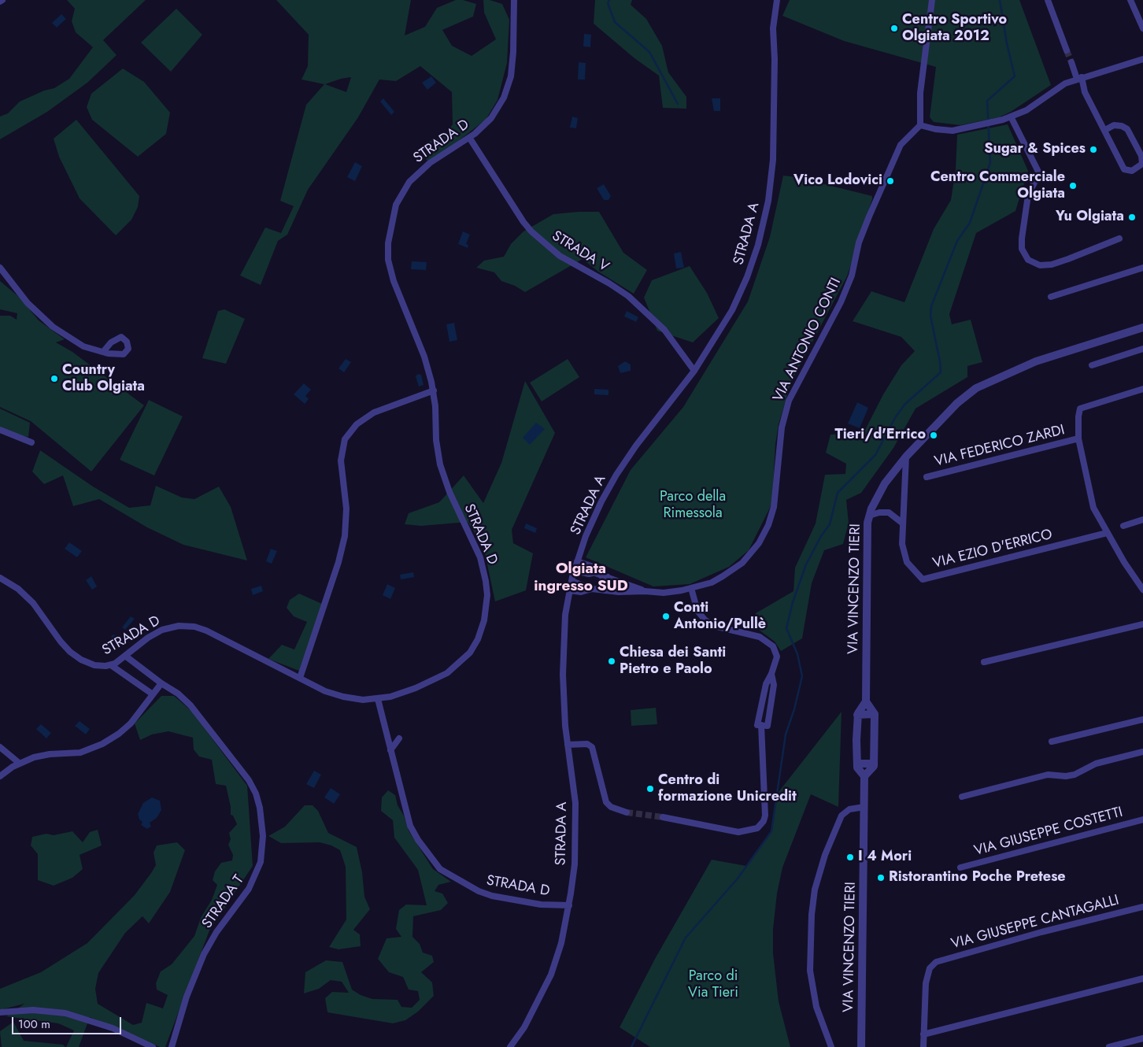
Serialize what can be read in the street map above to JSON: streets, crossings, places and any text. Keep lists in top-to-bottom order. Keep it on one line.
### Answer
{"streets":{"street":["STRADA D","STRADA A","STRADA V","VIA ANTONIO CONTI","VIA FEDERICO ZARDI","VIA EZIO D'ERRICO","VIA VINCENZO TIERI","VIA GIUSEPPE COSTETTI","STRADA T","VIA GIUSEPPE CANTAGALLI"]},"crossings":[["STRADA D","STRADA A"],["STRADA D","STRADA V"],["STRADA D","STRADA T"],["STRADA A","STRADA V"],["VIA EZIO D'ERRICO","VIA VINCENZO TIERI"]],"districts":["Olgiata ingresso SUD"],"parks":["Parco della Rimessola","Parco di Via Tieri"],"places":["Centro Sportivo Olgiata 2012","Sugar & Spices","Vico Lodovici","Centro Commerciale Olgiata","Yu Olgiata","Country Club Olgiata","Tieri/d'Errico","Conti Antonio/Pullè","Chiesa dei Santi Pietro e Paolo","Centro di formazione Unicredit","I 4 Mori","Ristorantino Poche Pretese"],"scale_bar":"100 m"}
